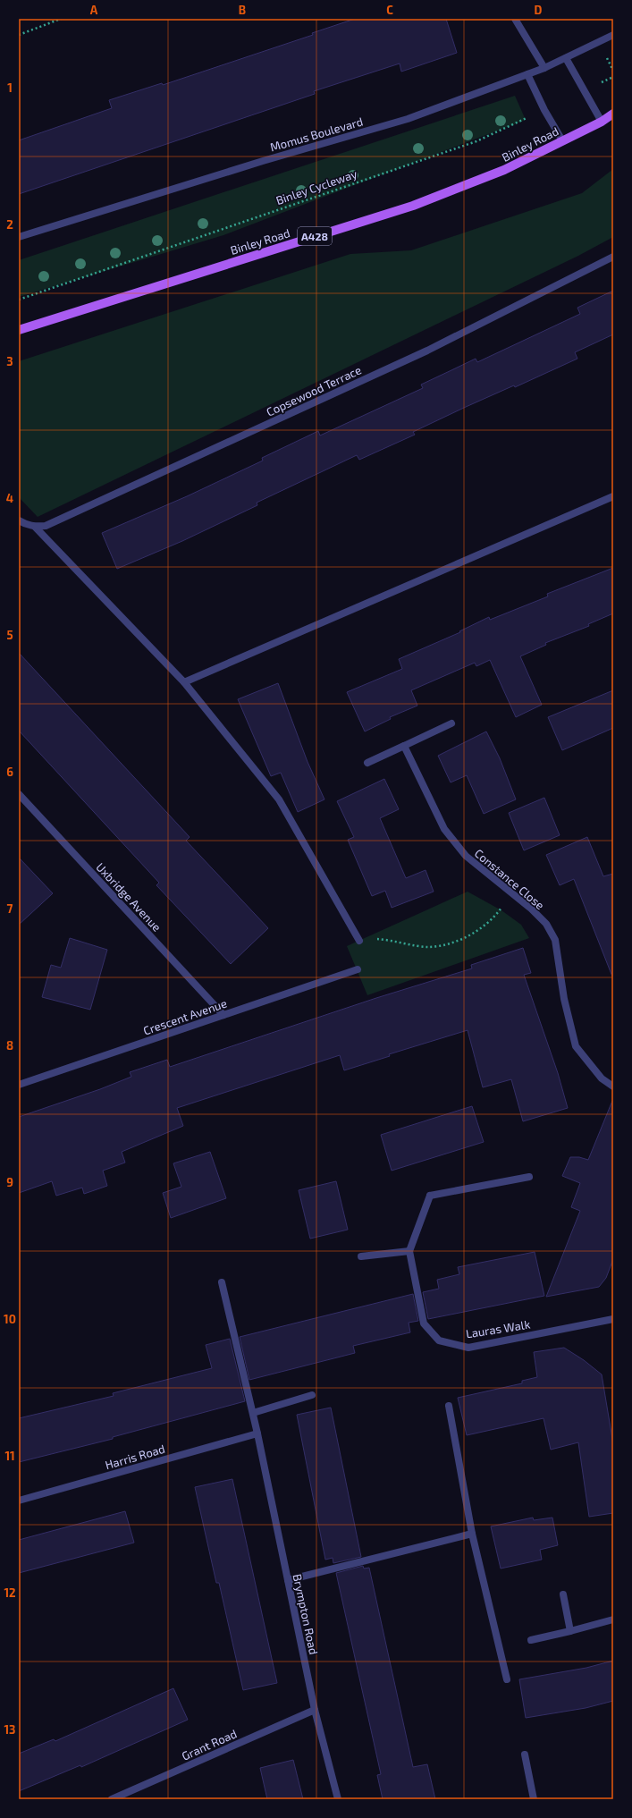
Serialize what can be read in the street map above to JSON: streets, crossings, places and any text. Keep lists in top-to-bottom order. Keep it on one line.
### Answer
{"streets":{"main road":["Binley Road","A428"],"street":["Momus Boulevard","Copsewood Terrace","Constance Close","Uxbridge Avenue","Crescent Avenue","Lauras Walk","Harris Road","Brympton Road","Grant Road"],"path":["Binley Cycleway"]},"crossings":[["Uxbridge Avenue","Crescent Avenue"],["Harris Road","Brympton Road"],["Brympton Road","Grant Road"]],"grid":{"columns":["A","B","C","D"],"rows":["1","2","3","4","5","6","7","8","9","10","11","12","13"]}}
